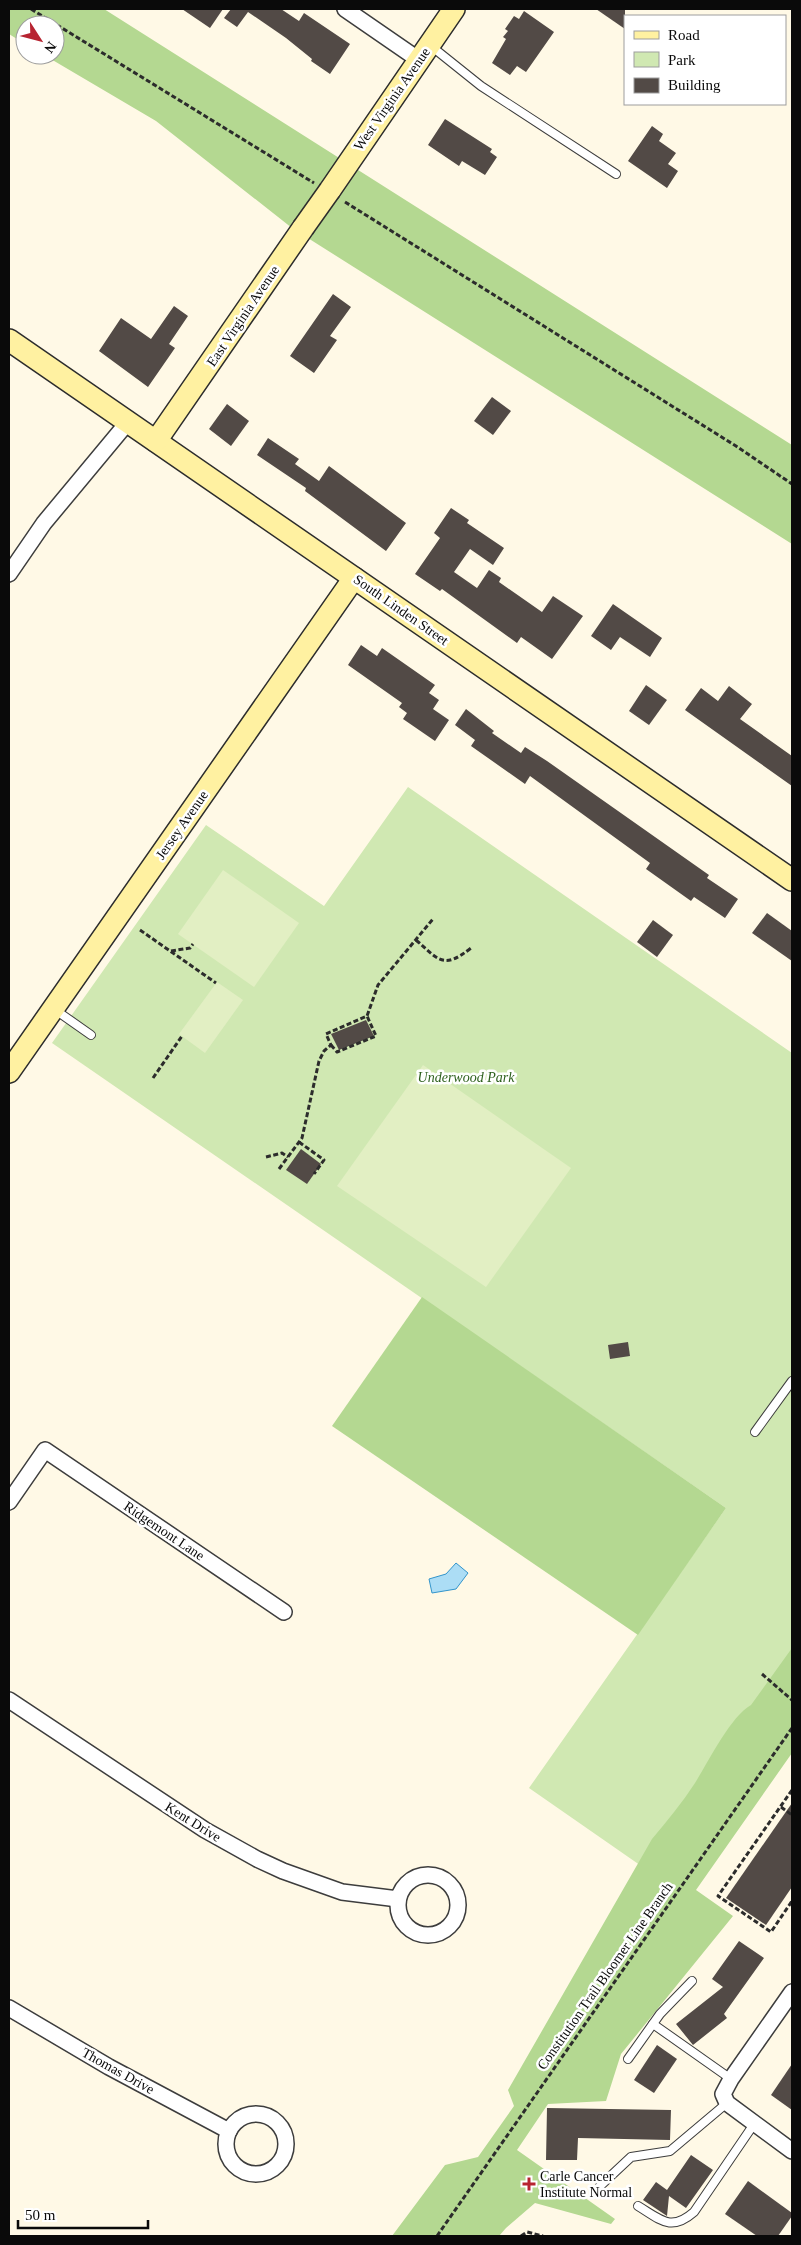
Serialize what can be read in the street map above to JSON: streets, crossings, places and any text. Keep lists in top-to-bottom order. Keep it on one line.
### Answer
{"streets":{"street":["West Virginia Avenue","East Virginia Avenue","South Linden Street","Jersey Avenue","Ridgemont Lane","Kent Drive","Thomas Drive"],"path":["Constitution Trail Bloomer Line Branch"]},"crossings":[["West Virginia Avenue","East Virginia Avenue"],["East Virginia Avenue","South Linden Street"],["South Linden Street","Jersey Avenue"]],"parks":["Underwood Park"],"places":{"health":["Carle Cancer Institute Normal"]},"legend":["Road","Park","Building"],"scale_bar":"50 m","north":"bottom right"}
